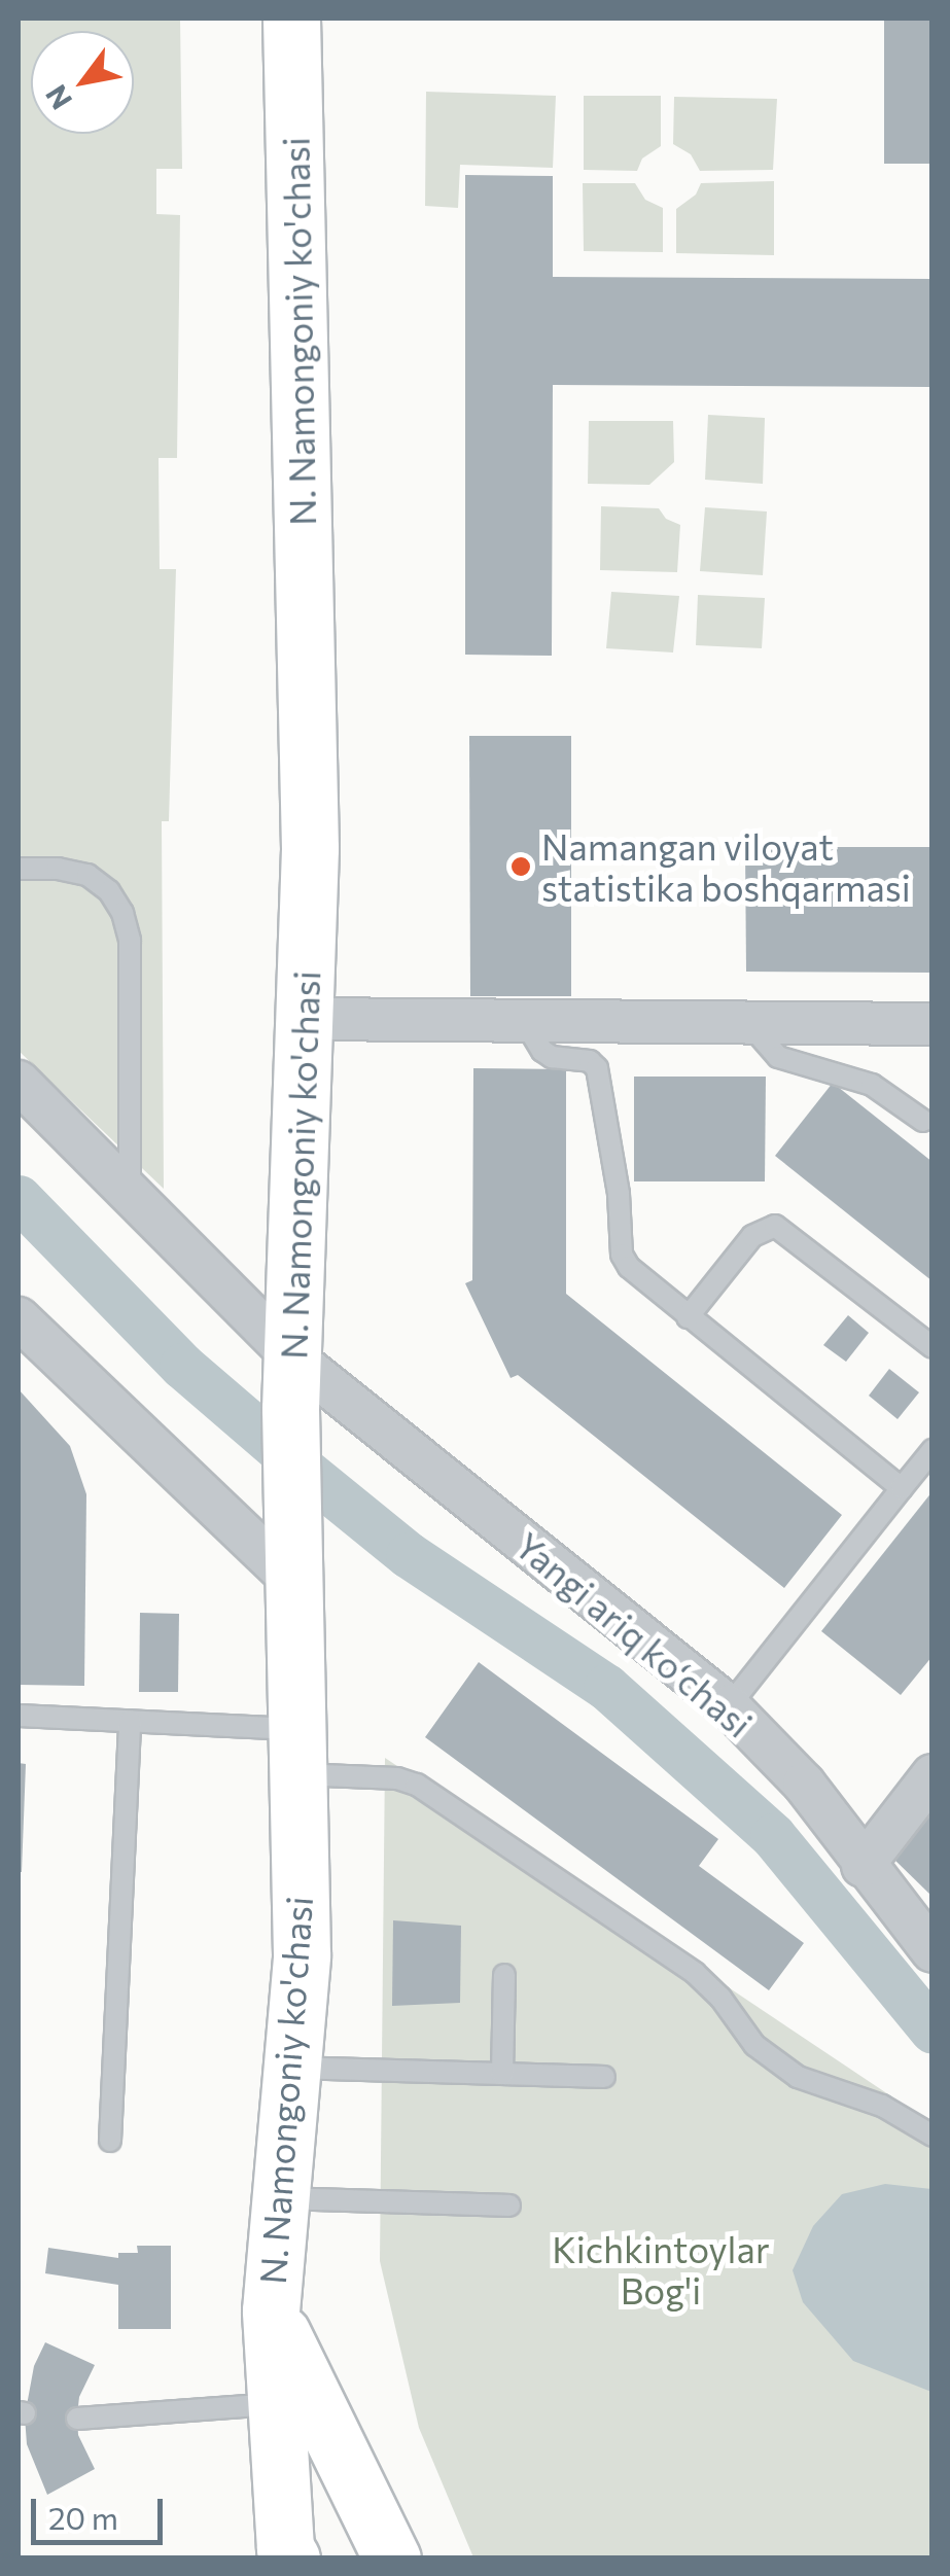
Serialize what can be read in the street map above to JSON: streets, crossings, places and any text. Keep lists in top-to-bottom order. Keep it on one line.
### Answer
{"streets":{"main road":["N. Namongoniy ko'chasi"],"street":["Yangi ariq ko‘chasi"]},"crossings":[["N. Namongoniy ko'chasi","Yangi ariq ko‘chasi"]],"parks":["Kichkintoylar Bog'i"],"places":["Namangan viloyat statistika boshqarmasi"],"scale_bar":"20 m","north":"bottom left"}
